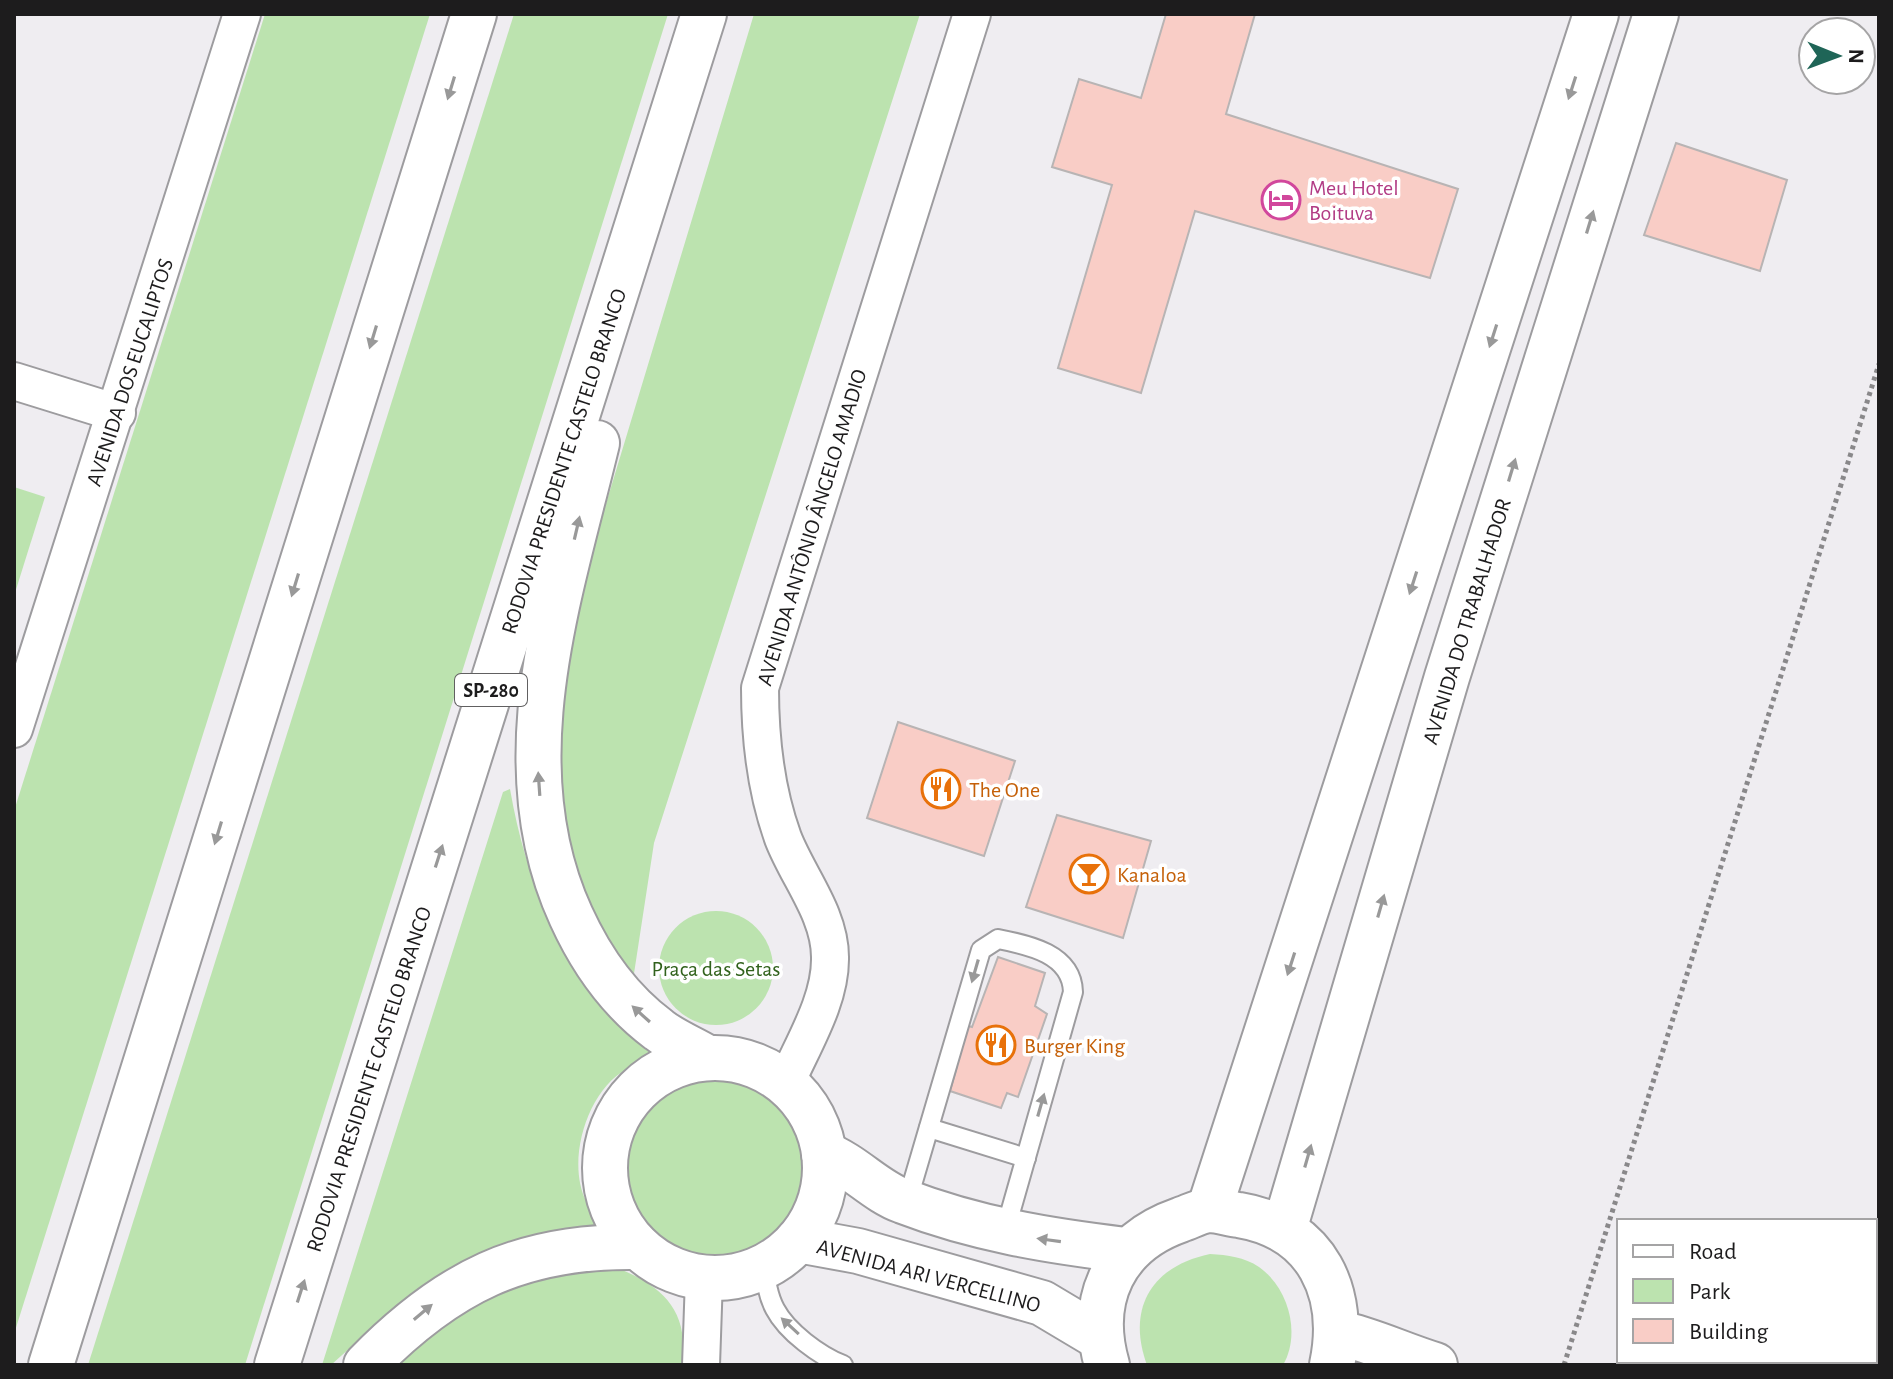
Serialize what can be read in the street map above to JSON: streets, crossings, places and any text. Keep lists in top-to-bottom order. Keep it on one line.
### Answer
{"streets":{"main road":["RODOVIA PRESIDENTE CASTELO BRANCO","AVENIDA DO TRABALHADOR","SP-280","AVENIDA ARI VERCELLINO"],"street":["AVENIDA DOS EUCALIPTOS","AVENIDA ANTÔNIO ÂNGELO AMADIO"]},"crossings":[["AVENIDA ANTÔNIO ÂNGELO AMADIO","AVENIDA ARI VERCELLINO"]],"parks":["Praça das Setas"],"places":{"hotel":["Meu Hotel Boituva"],"restaurant":["The One","Burger King"],"bar":["Kanaloa"]},"legend":["Road","Park","Building"],"north":"right"}
